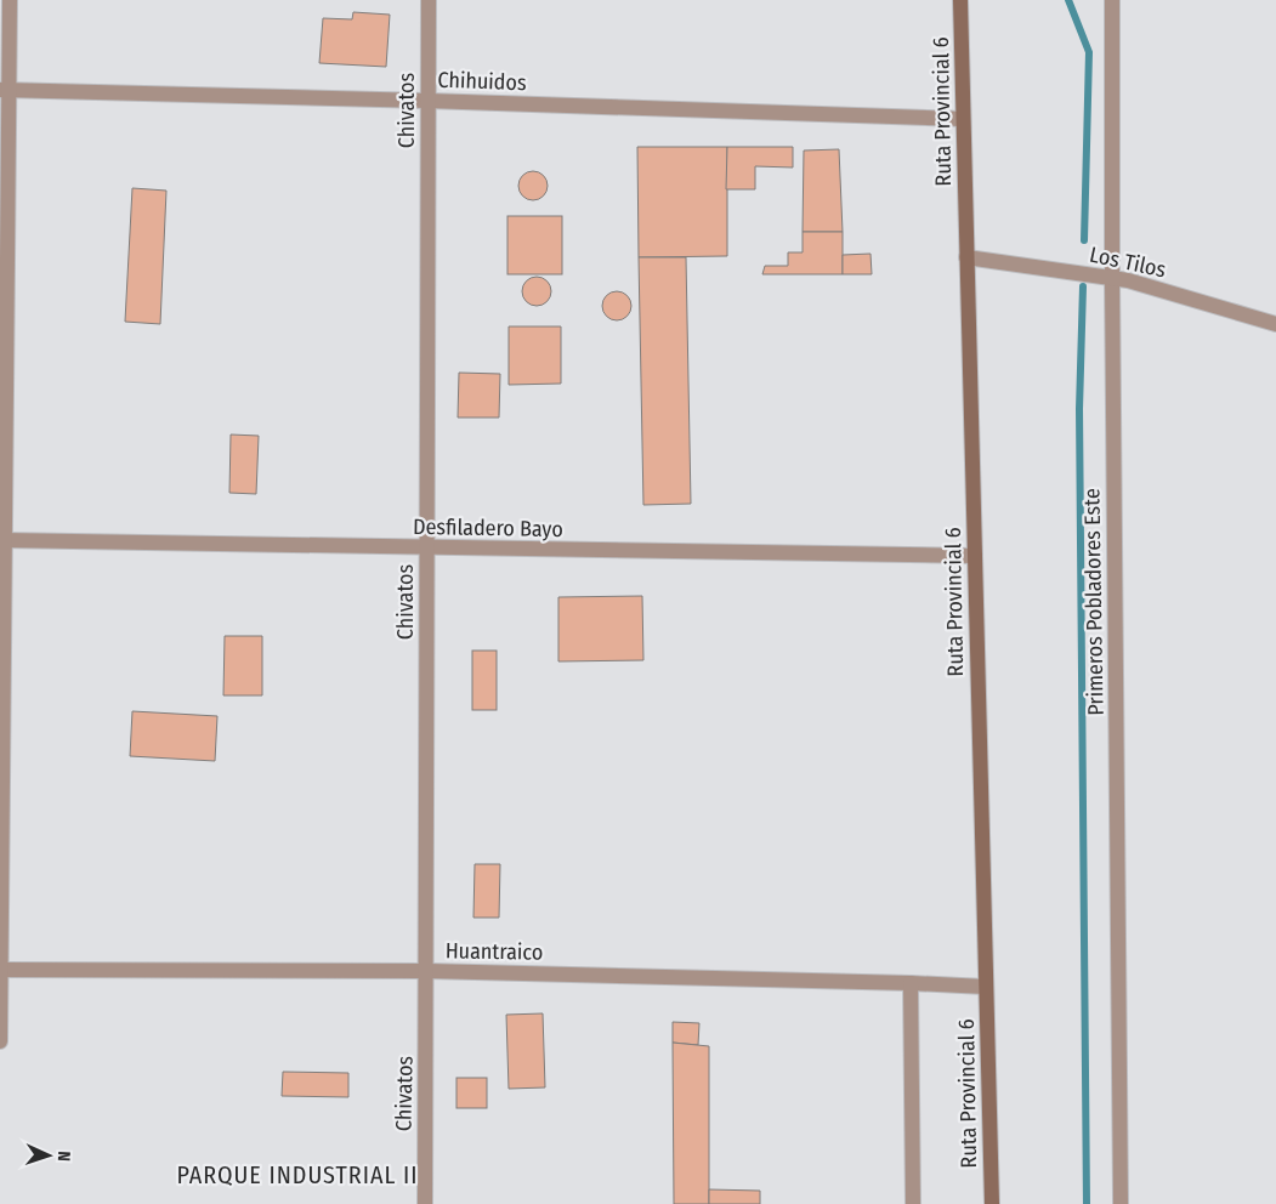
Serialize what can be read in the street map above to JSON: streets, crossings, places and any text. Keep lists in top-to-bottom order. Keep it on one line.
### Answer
{"streets":{"main road":["Ruta Provincial 6"],"street":["Chihuidos","Chivatos","Los Tilos","Desfiladero Bayo","Primeros Pobladores Este","Huantraico"]},"crossings":[["Chihuidos","Chivatos"],["Chihuidos","Ruta Provincial 6"],["Chivatos","Desfiladero Bayo"],["Chivatos","Huantraico"],["Ruta Provincial 6","Los Tilos"],["Ruta Provincial 6","Desfiladero Bayo"],["Ruta Provincial 6","Huantraico"],["Los Tilos","Primeros Pobladores Este"]],"districts":["PARQUE INDUSTRIAL II"],"north":"right"}
